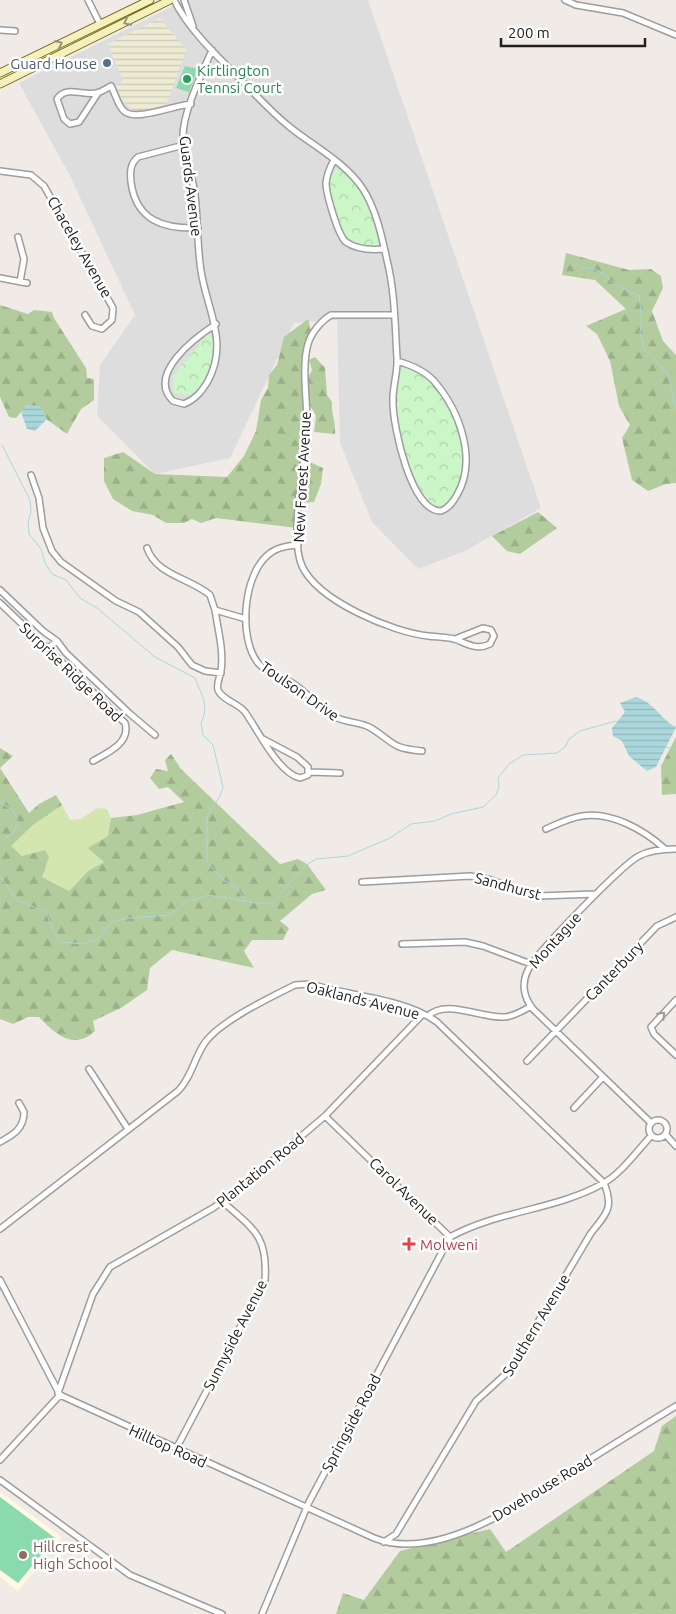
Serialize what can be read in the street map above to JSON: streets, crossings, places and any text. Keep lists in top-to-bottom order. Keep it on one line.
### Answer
{"streets":{"street":["Guards Avenue","Chaceley Avenue","New Forest Avenue","Surprise Ridge Road","Toulson Drive","Sandhurst","Montague","Canterbury","Oaklands Avenue","Plantation Road","Carol Avenue","Southern Avenue","Sunnyside Avenue","Springside Road","Hilltop Road","Dovehouse Road"]},"crossings":[["New Forest Avenue","Toulson Drive"],["Sandhurst","Montague"],["Montague","Canterbury"],["Montague","Carol Avenue"],["Oaklands Avenue","Plantation Road"],["Oaklands Avenue","Carol Avenue"],["Oaklands Avenue","Southern Avenue"],["Plantation Road","Carol Avenue"],["Plantation Road","Sunnyside Avenue"],["Plantation Road","Hilltop Road"],["Carol Avenue","Southern Avenue"],["Carol Avenue","Springside Road"],["Southern Avenue","Hilltop Road"],["Sunnyside Avenue","Hilltop Road"],["Springside Road","Hilltop Road"],["Hilltop Road","Dovehouse Road"]],"places":{"other":["Guard House","Kirtlington Tennsi Court","Hillcrest High School"],"health":["Molweni"]},"scale_bar":"200 m"}
